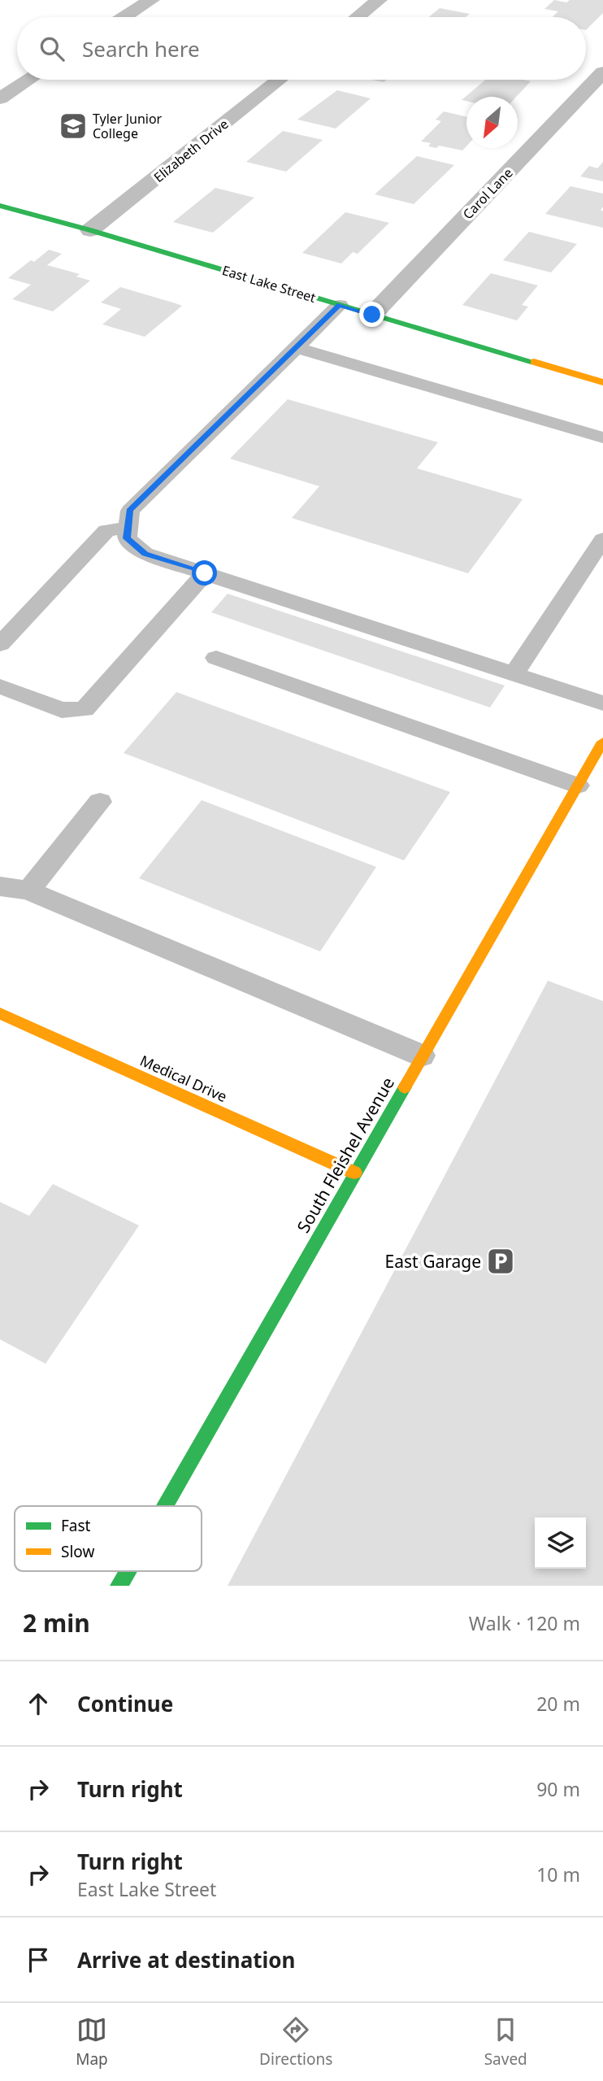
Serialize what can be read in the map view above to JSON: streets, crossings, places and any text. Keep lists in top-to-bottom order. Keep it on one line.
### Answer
{"streets":{"street":["Elizabeth Drive","Carol Lane","East Lake Street","Medical Drive","South Fleishel Avenue"]},"crossings":[["Elizabeth Drive","East Lake Street"],["Carol Lane","East Lake Street"],["Medical Drive","South Fleishel Avenue"]],"places":{"school or university":["Tyler Junior College"],"parking":["East Garage"]},"legend":["Fast","Slow"],"north":"bottom left","page":{"search":"Search here","heading":["2 min","Walk · 120 m"],"list":[["Continue","20 m"],["Turn right","90 m"],["Turn right","East Lake Street","10 m"],"Arrive at destination"],"nav":["Map","Directions","Saved"]}}
